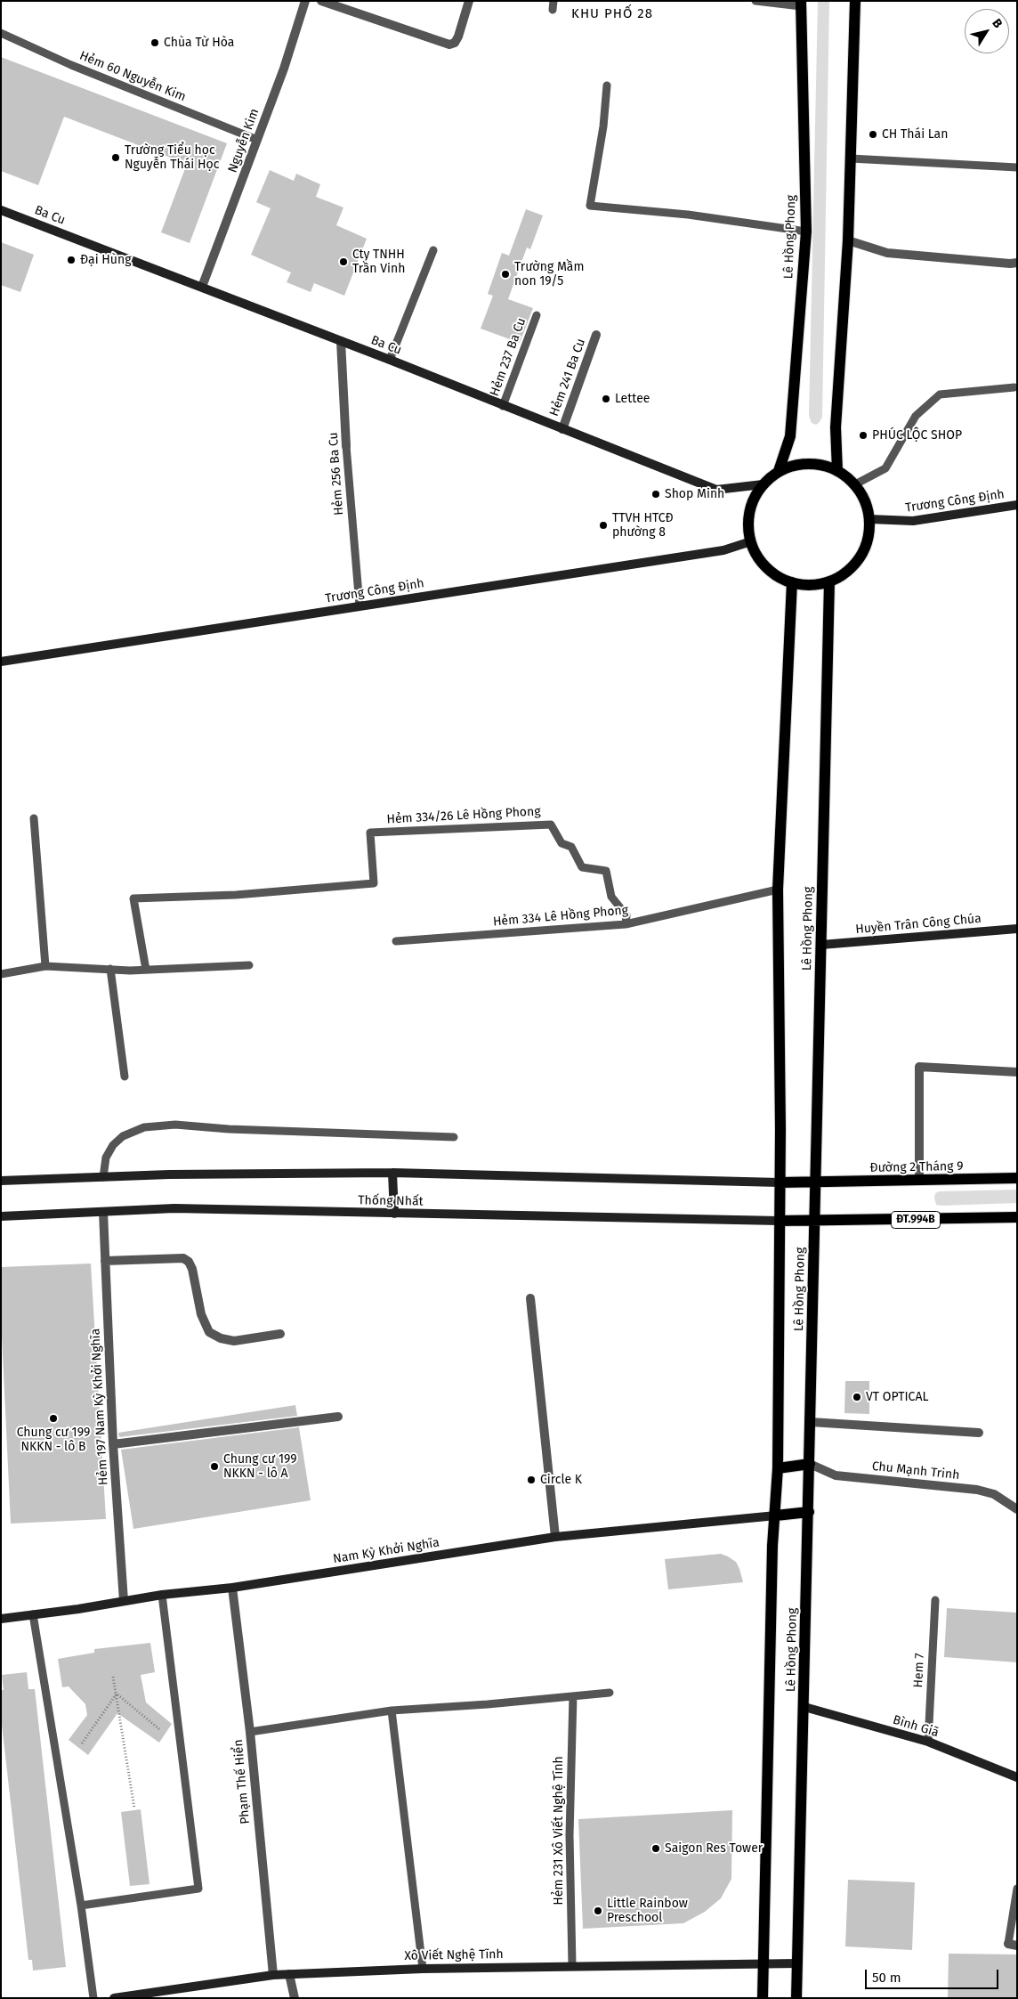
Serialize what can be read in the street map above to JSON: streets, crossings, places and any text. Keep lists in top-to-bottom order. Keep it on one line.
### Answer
{"streets":{"main road":["Ba Cu","Lê Hồng Phong","Trương Công Định","Huyền Trân Công Chúa","Đường 2 Tháng 9","Thống Nhất","ĐT.994B","Nam Kỳ Khởi Nghĩa","Bình Giã","Xô Viết Nghệ Tĩnh"],"street":["Nguyễn Kim","Hẻm 241 Ba Cu","Hẻm 256 Ba Cu","Hẻm 197 Nam Kỳ Khởi Nghĩa","Chu Mạnh Trinh","Phạm Thế Hiển"],"lane":["Hẻm 60 Nguyễn Kim","Hẻm 237 Ba Cu","Hẻm 334/26 Lê Hồng Phong","Hẻm 334 Lê Hồng Phong","Hem 7","Hẻm 231 Xô Viết Nghệ Tĩnh"]},"crossings":[["Hẻm 60 Nguyễn Kim","Nguyễn Kim"],["Nguyễn Kim","Ba Cu"],["Ba Cu","Lê Hồng Phong"],["Ba Cu","Hẻm 237 Ba Cu"],["Ba Cu","Hẻm 241 Ba Cu"],["Ba Cu","Hẻm 256 Ba Cu"],["Ba Cu","Trương Công Định"],["Lê Hồng Phong","Trương Công Định"],["Lê Hồng Phong","Hẻm 334 Lê Hồng Phong"],["Lê Hồng Phong","Huyền Trân Công Chúa"],["Lê Hồng Phong","Đường 2 Tháng 9"],["Lê Hồng Phong","Thống Nhất"],["Lê Hồng Phong","ĐT.994B"],["Lê Hồng Phong","Chu Mạnh Trinh"],["Lê Hồng Phong","Nam Kỳ Khởi Nghĩa"],["Lê Hồng Phong","Bình Giã"],["Lê Hồng Phong","Xô Viết Nghệ Tĩnh"],["Hẻm 256 Ba Cu","Trương Công Định"],["Hẻm 334/26 Lê Hồng Phong","Hẻm 334 Lê Hồng Phong"],["Thống Nhất","Hẻm 197 Nam Kỳ Khởi Nghĩa"],["Hẻm 197 Nam Kỳ Khởi Nghĩa","Nam Kỳ Khởi Nghĩa"],["Nam Kỳ Khởi Nghĩa","Phạm Thế Hiển"],["Hem 7","Bình Giã"],["Phạm Thế Hiển","Xô Viết Nghệ Tĩnh"],["Hẻm 231 Xô Viết Nghệ Tĩnh","Xô Viết Nghệ Tĩnh"]],"districts":["KHU PHỐ 28"],"places":["Chùa Từ Hòa","CH Thái Lan","Trường Tiểu học Nguyễn Thái Học","Đại Hùng","Cty TNHH Trần Vinh","Trường Mầm non 19/5","Lettee","PHÚC LỘC SHOP","Shop Minh","TTVH HTCĐ phường 8","VT OPTICAL","Chung cư 199 NKKN - lô B","Chung cư 199 NKKN - lô A","Circle K","Saigon Res Tower","Little Rainbow Preschool"],"scale_bar":"50 m","north":"top right"}
